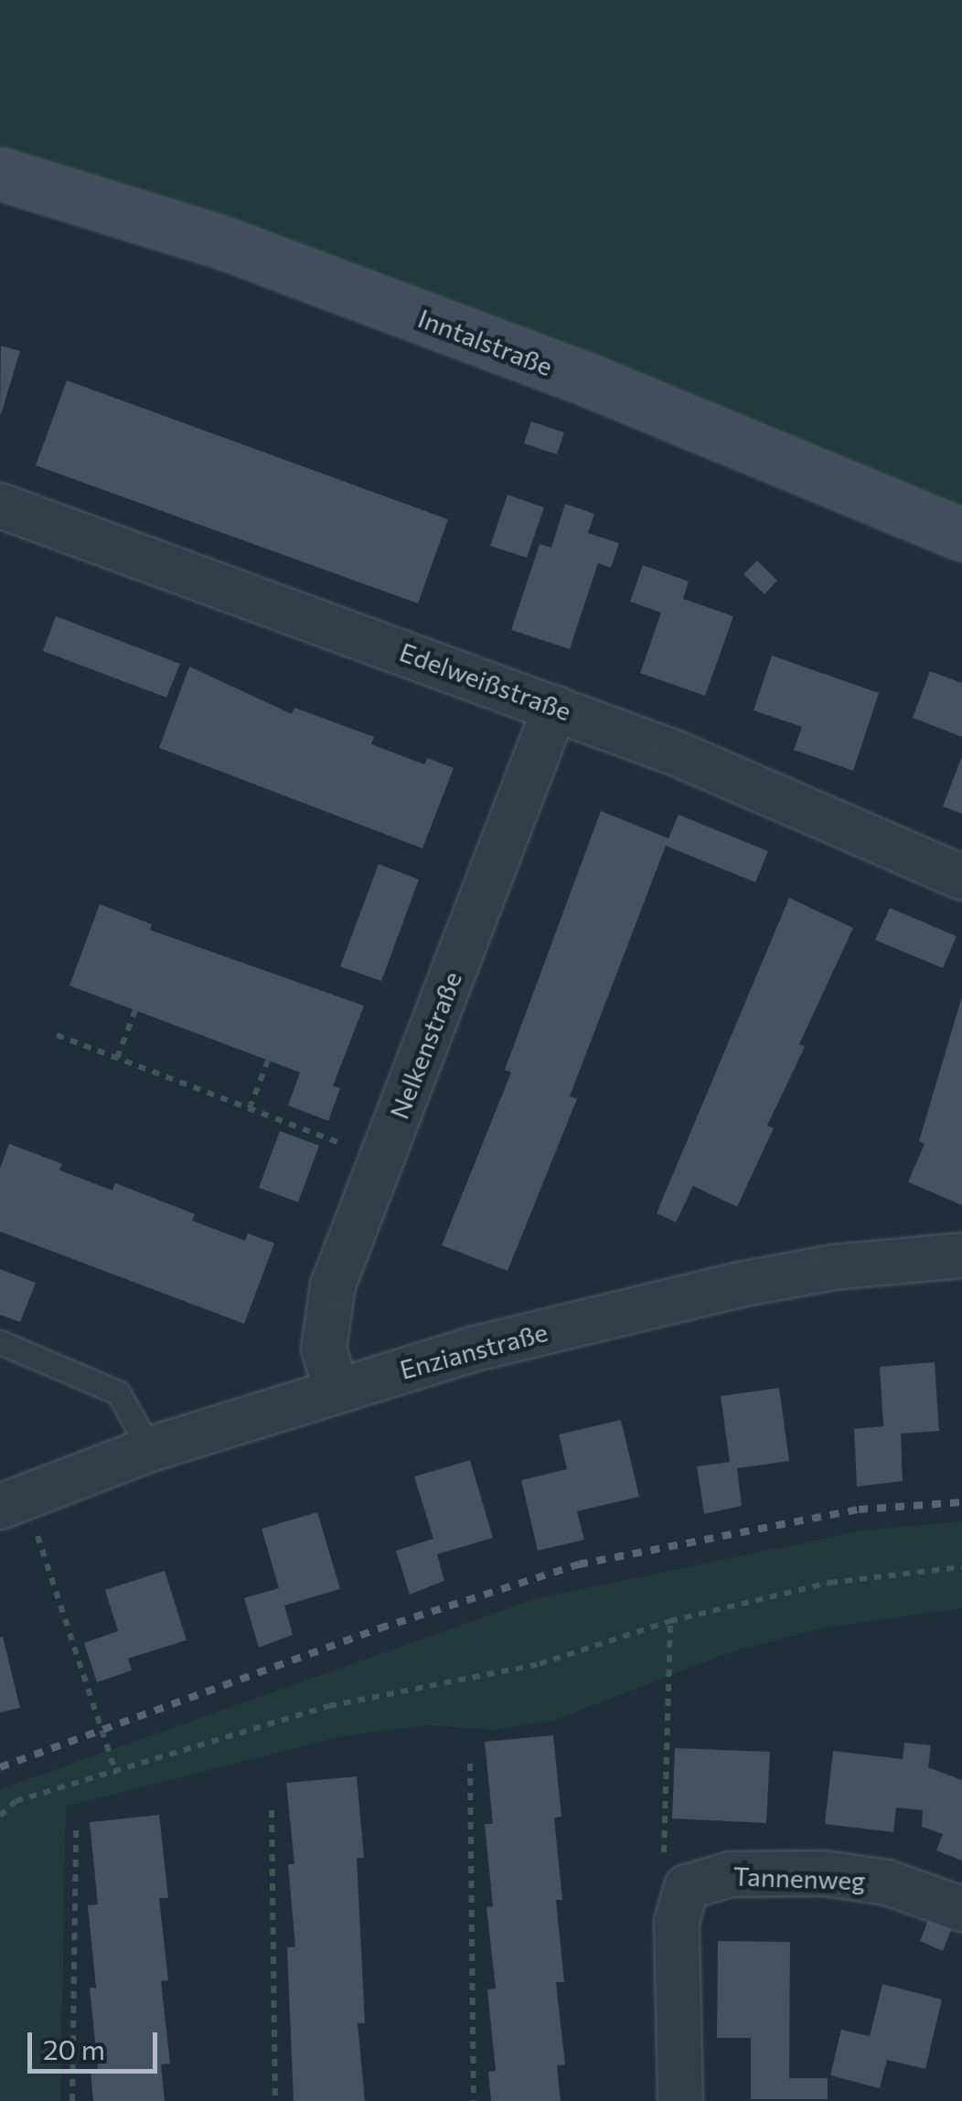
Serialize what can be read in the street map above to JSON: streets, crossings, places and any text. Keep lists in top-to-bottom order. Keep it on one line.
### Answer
{"streets":{"main road":["Inntalstraße"],"street":["Edelweißstraße","Nelkenstraße","Enzianstraße","Tannenweg"]},"crossings":[["Edelweißstraße","Nelkenstraße"],["Nelkenstraße","Enzianstraße"]],"scale_bar":"20 m"}
